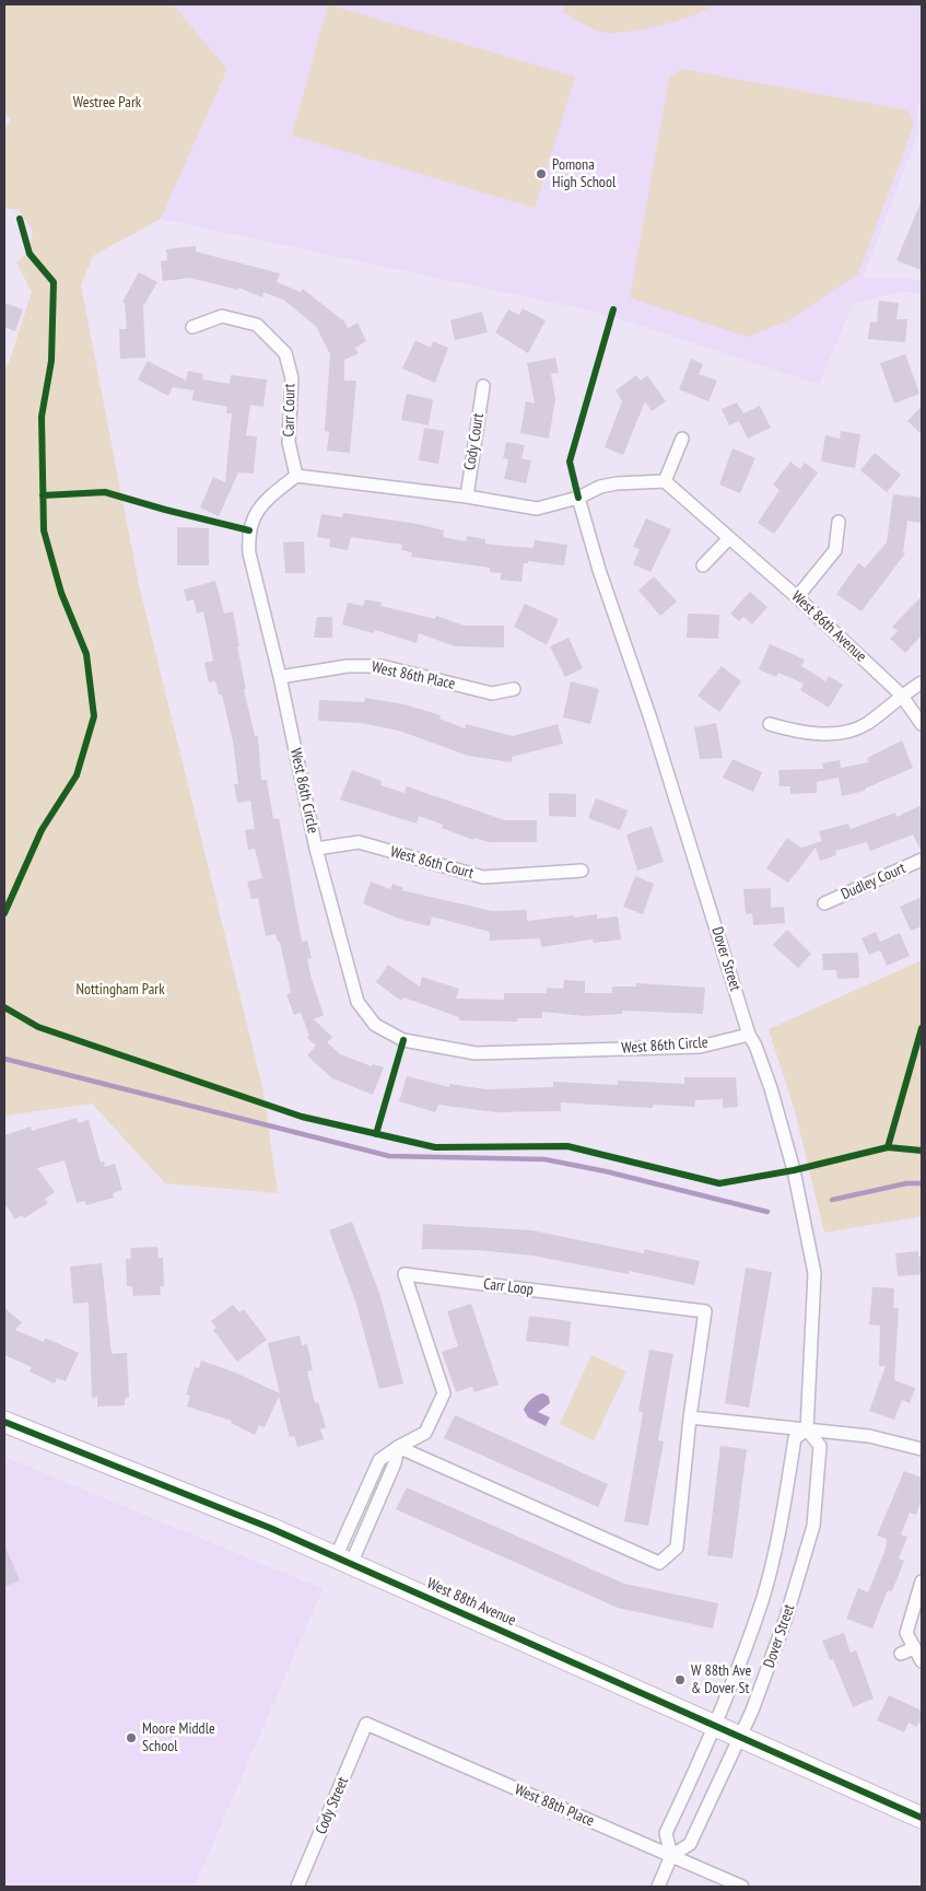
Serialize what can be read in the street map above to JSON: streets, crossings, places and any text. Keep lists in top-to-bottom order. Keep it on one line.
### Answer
{"streets":{"main road":["West 88th Avenue"],"street":["Carr Court","Cody Court","West 86th Avenue","West 86th Place","West 86th Circle","West 86th Court","Dudley Court","Dover Street","Carr Loop","Cody Street","West 88th Place"]},"crossings":[["Carr Court","West 86th Circle"],["West 86th Place","West 86th Circle"],["West 86th Circle","West 86th Court"],["West 86th Circle","Dover Street"],["Dover Street","West 88th Avenue"],["Dover Street","West 88th Place"],["Carr Loop","West 88th Avenue"],["Cody Street","West 88th Place"]],"parks":["Westree Park","Nottingham Park"],"places":["Pomona High School","W 88th Ave & Dover St","Moore Middle School"]}
